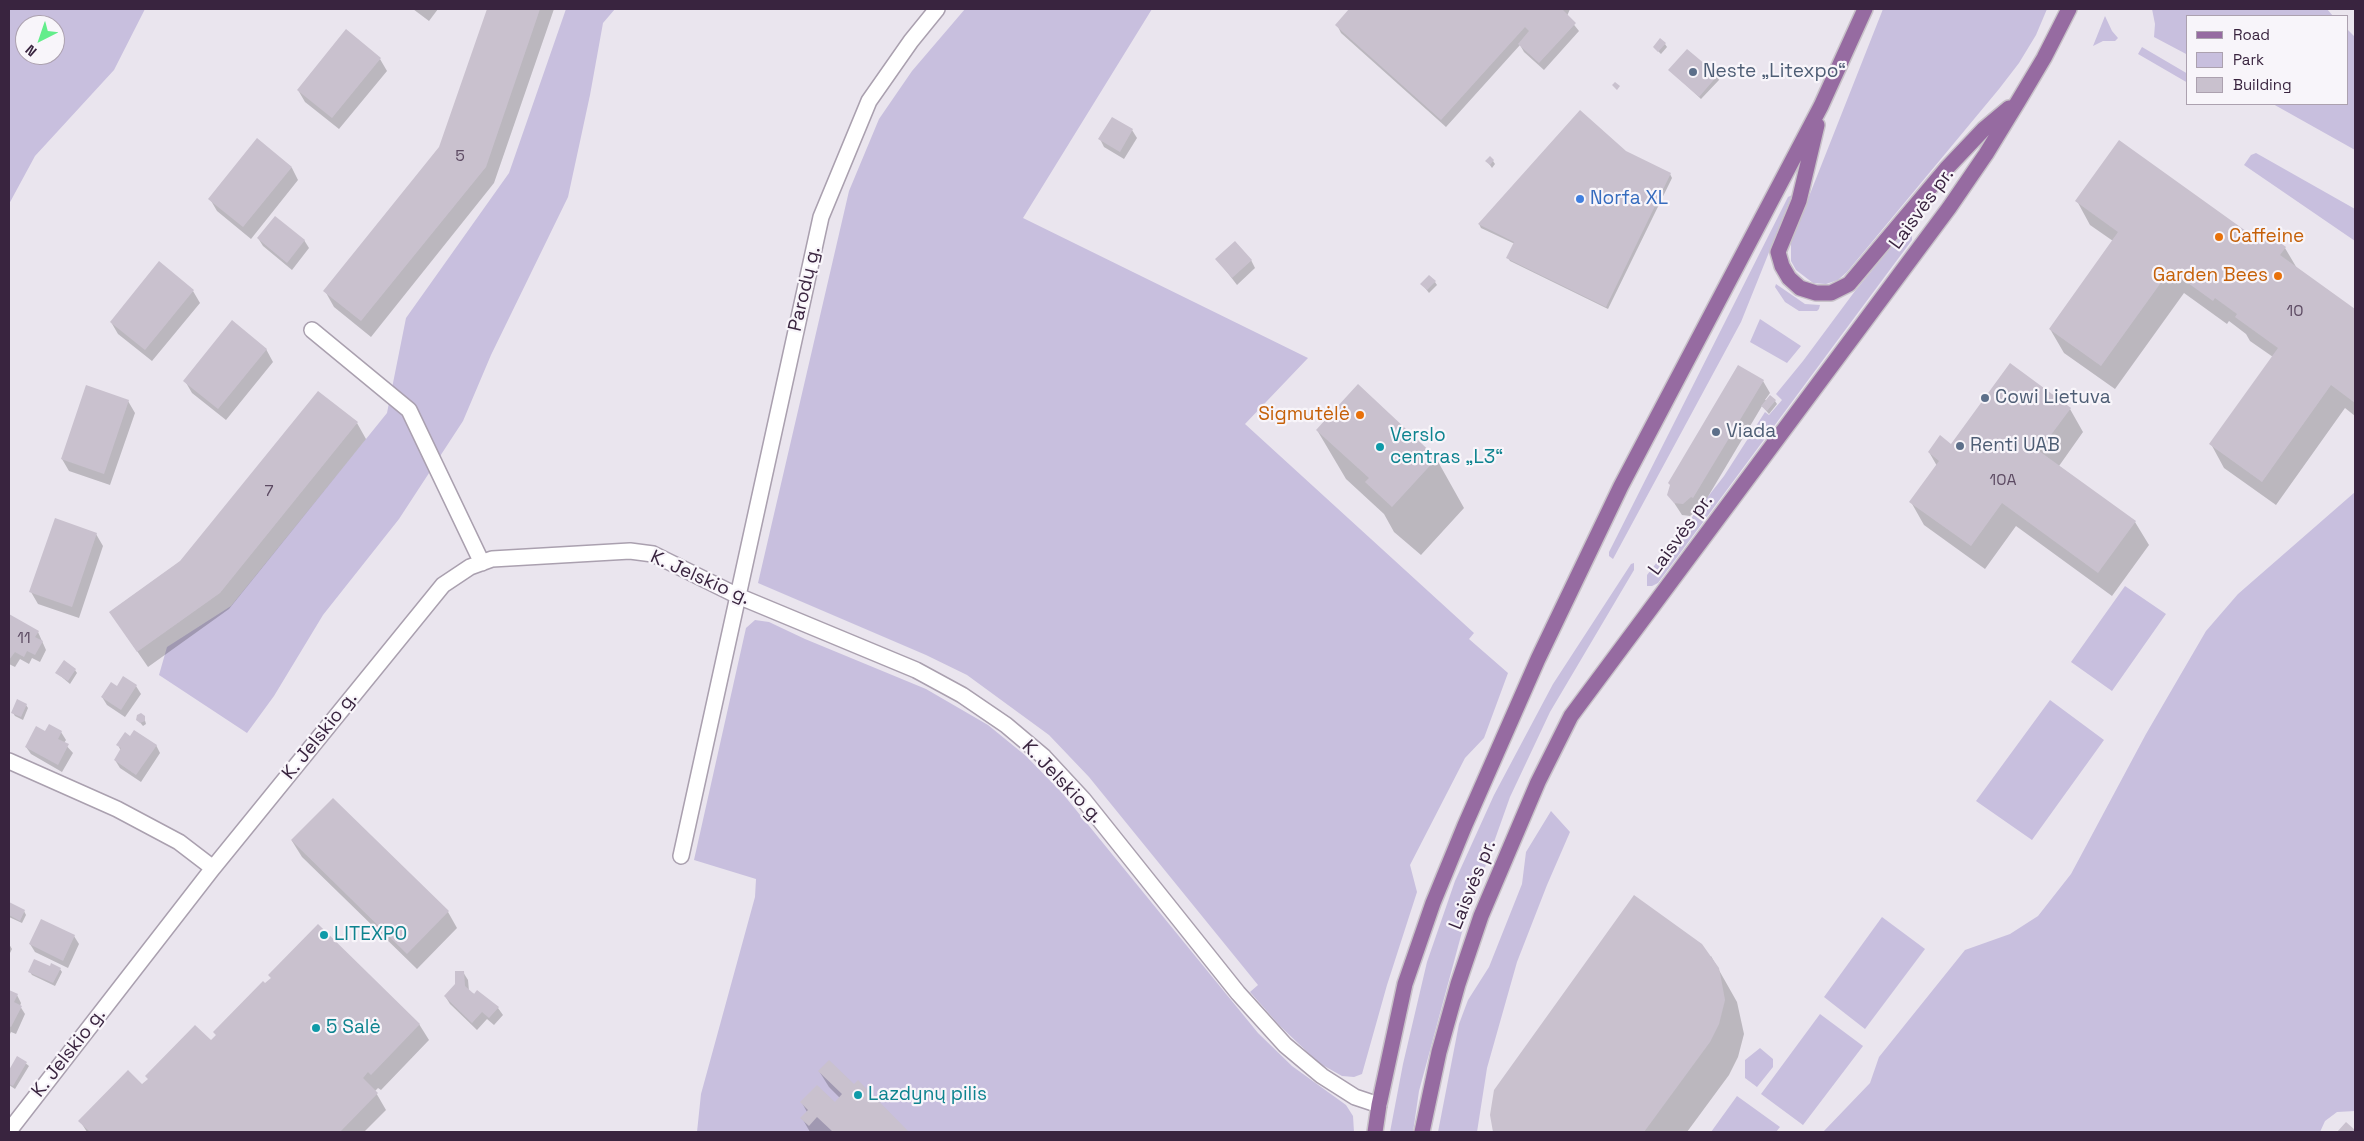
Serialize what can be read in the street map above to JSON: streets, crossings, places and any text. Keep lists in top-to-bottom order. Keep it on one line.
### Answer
{"streets":{"main road":["Laisvės pr."],"street":["Parodų g.","K. Jelskio g."]},"crossings":[["Laisvės pr.","K. Jelskio g."],["Parodų g.","K. Jelskio g."]],"places":["Neste „Litexpo“","Norfa XL","Caffeine","Garden Bees","Cowi Lietuva","Sigmutėlė","Viada","Renti UAB","Verslo centras „L3“","LITEXPO","5 Salė","Lazdynų pilis"],"house_numbers":["5","10","10A","7","11"],"legend":["Road","Park","Building"],"north":"bottom left"}
